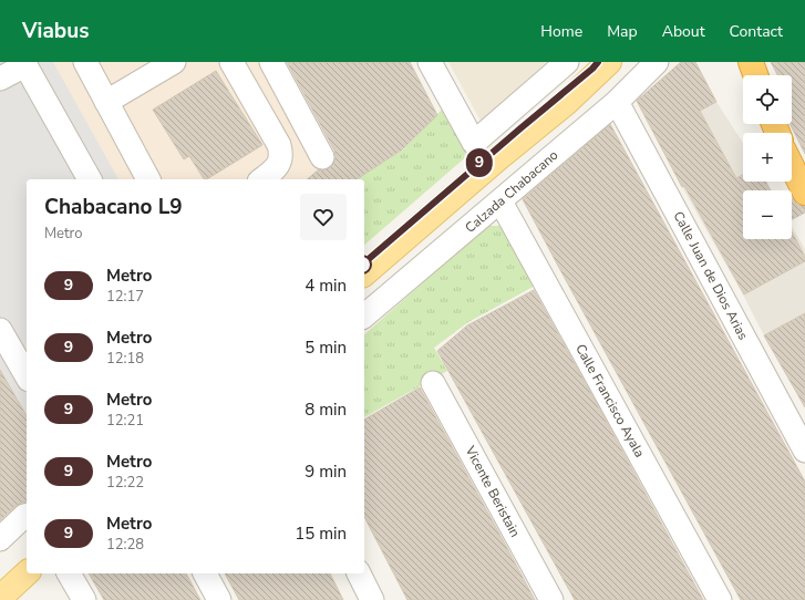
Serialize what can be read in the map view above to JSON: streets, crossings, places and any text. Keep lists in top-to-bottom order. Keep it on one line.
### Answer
{"streets":{"street":["Calzada Chabacano","Calle Juan de Dios Arias","Calle Francisco Ayala","Vicente Beristain"]},"crossings":[["Calzada Chabacano","Calle Juan de Dios Arias"],["Calzada Chabacano","Calle Francisco Ayala"]],"lines":["metro line 9"],"page":{"header":"Viabus","nav":["Home","Map","About","Contact"],"on_map":"9","map_buttons":["+","−"],"heading":["Chabacano L9","Metro"],"list":[{"mark":"9","name":"Metro","note":"12:17","value":"4 min"},{"mark":"9","name":"Metro","note":"12:18","value":"5 min"},{"mark":"9","name":"Metro","note":"12:21","value":"8 min"},{"mark":"9","name":"Metro","note":"12:22","value":"9 min"},{"mark":"9","name":"Metro","note":"12:28","value":"15 min"}]}}
